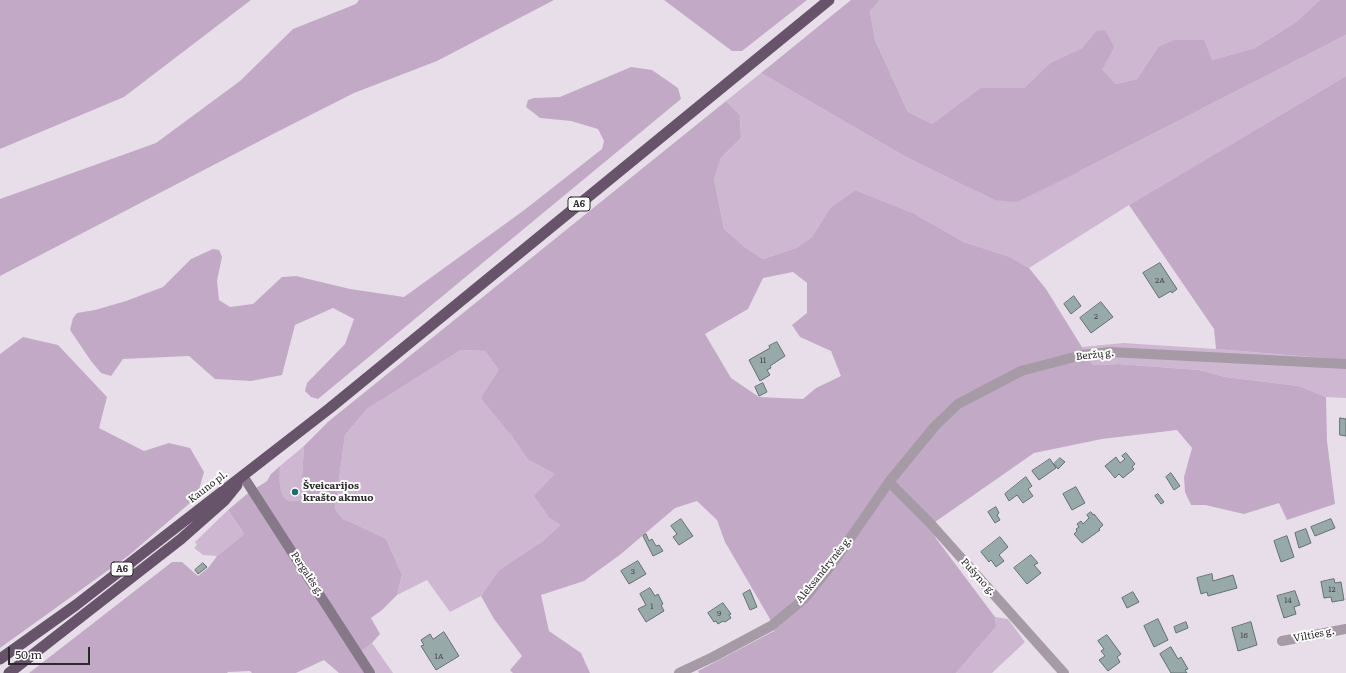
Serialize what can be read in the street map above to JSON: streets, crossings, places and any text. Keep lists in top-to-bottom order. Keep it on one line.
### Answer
{"streets":{"highway":["A6","Kauno pl."],"main road":["Pergalės g."],"street":["Beržų g.","Aleksandrynės g.","Pušyno g.","Vilties g."]},"crossings":[["A6","Kauno pl."],["A6","Pergalės g."],["Beržų g.","Aleksandrynės g."],["Beržų g.","Pušyno g."],["Kauno pl.","Pergalės g."],["Aleksandrynės g.","Pušyno g."]],"places":["Šveicarijos krašto akmuo"],"house_numbers":["2A","2","11","3","12","14","1","9","16","1A"],"scale_bar":"50 m"}
